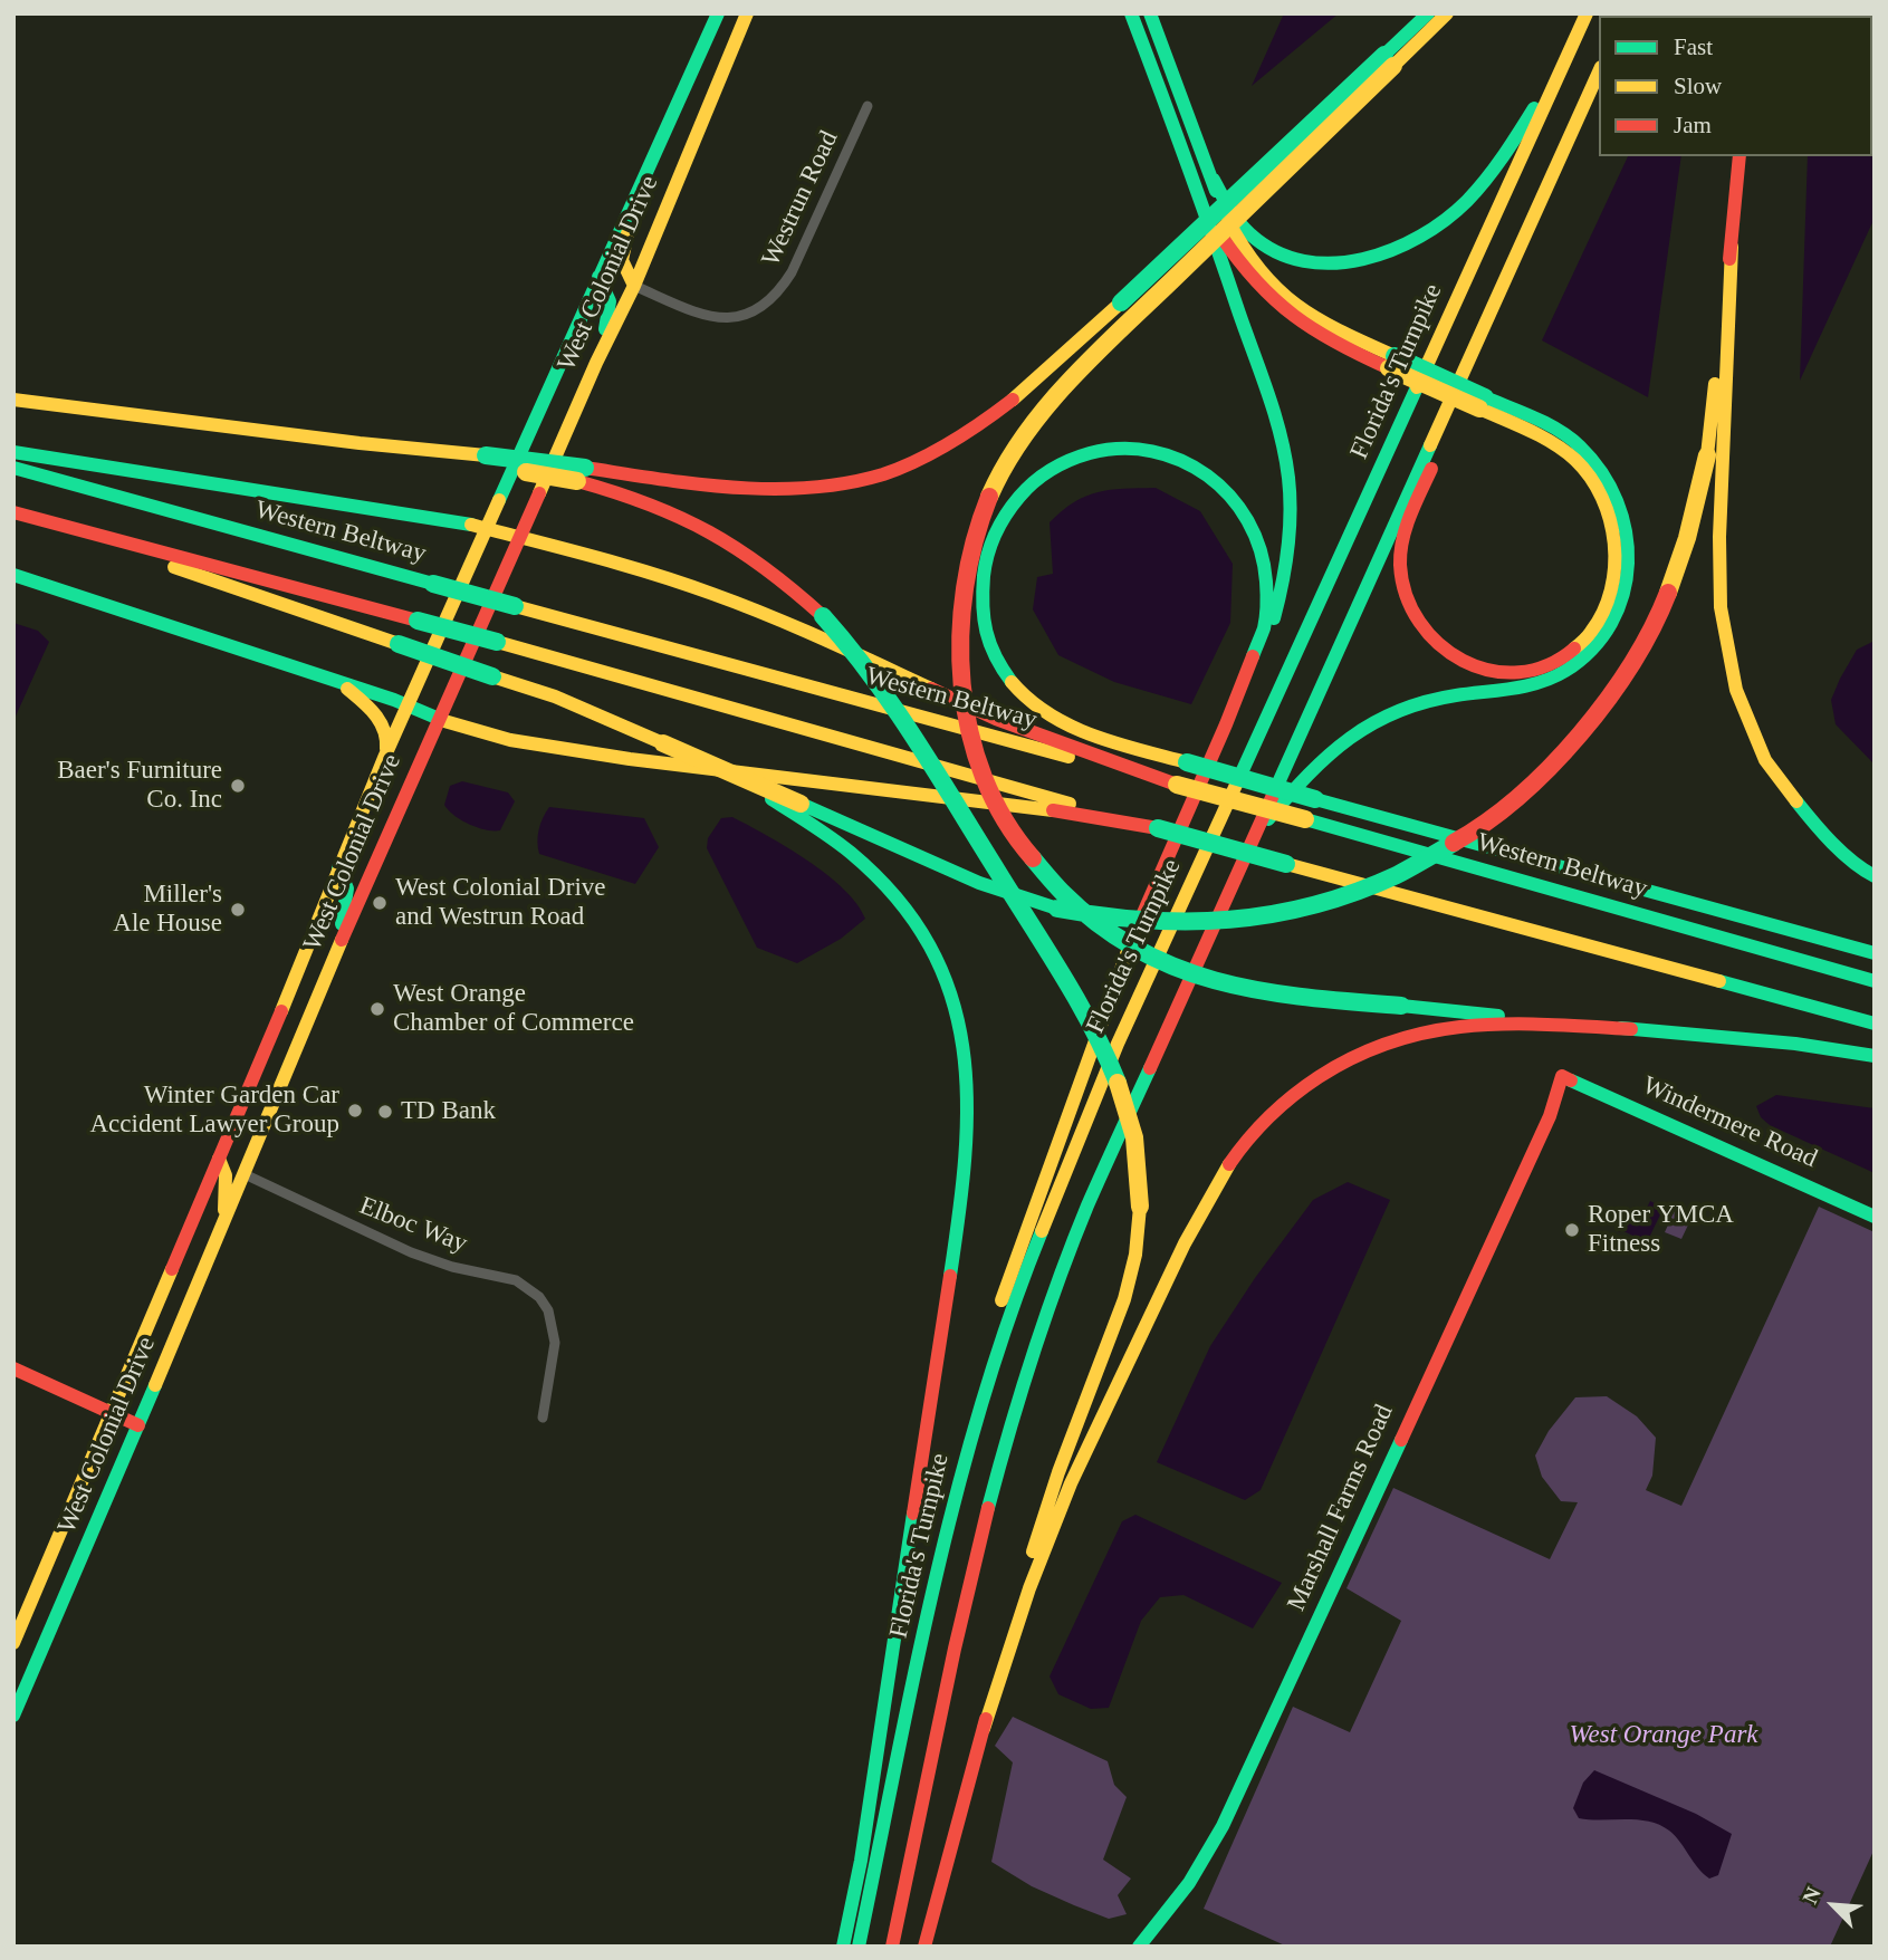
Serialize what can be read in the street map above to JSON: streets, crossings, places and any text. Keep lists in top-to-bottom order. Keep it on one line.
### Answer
{"streets":{"main road":["West Colonial Drive","Florida's Turnpike","Western Beltway","Windermere Road","Marshall Farms Road"],"street":["Westrun Road","Elboc Way"]},"crossings":[["Westrun Road","West Colonial Drive"],["West Colonial Drive","Elboc Way"],["Windermere Road","Marshall Farms Road"]],"parks":["West Orange Park"],"places":["Baer's Furniture Co. Inc","West Colonial Drive and Westrun Road","Miller's Ale House","West Orange Chamber of Commerce","Winter Garden Car Accident Lawyer Group","TD Bank","Roper YMCA Fitness"],"legend":["Fast","Slow","Jam"],"north":"top left"}
